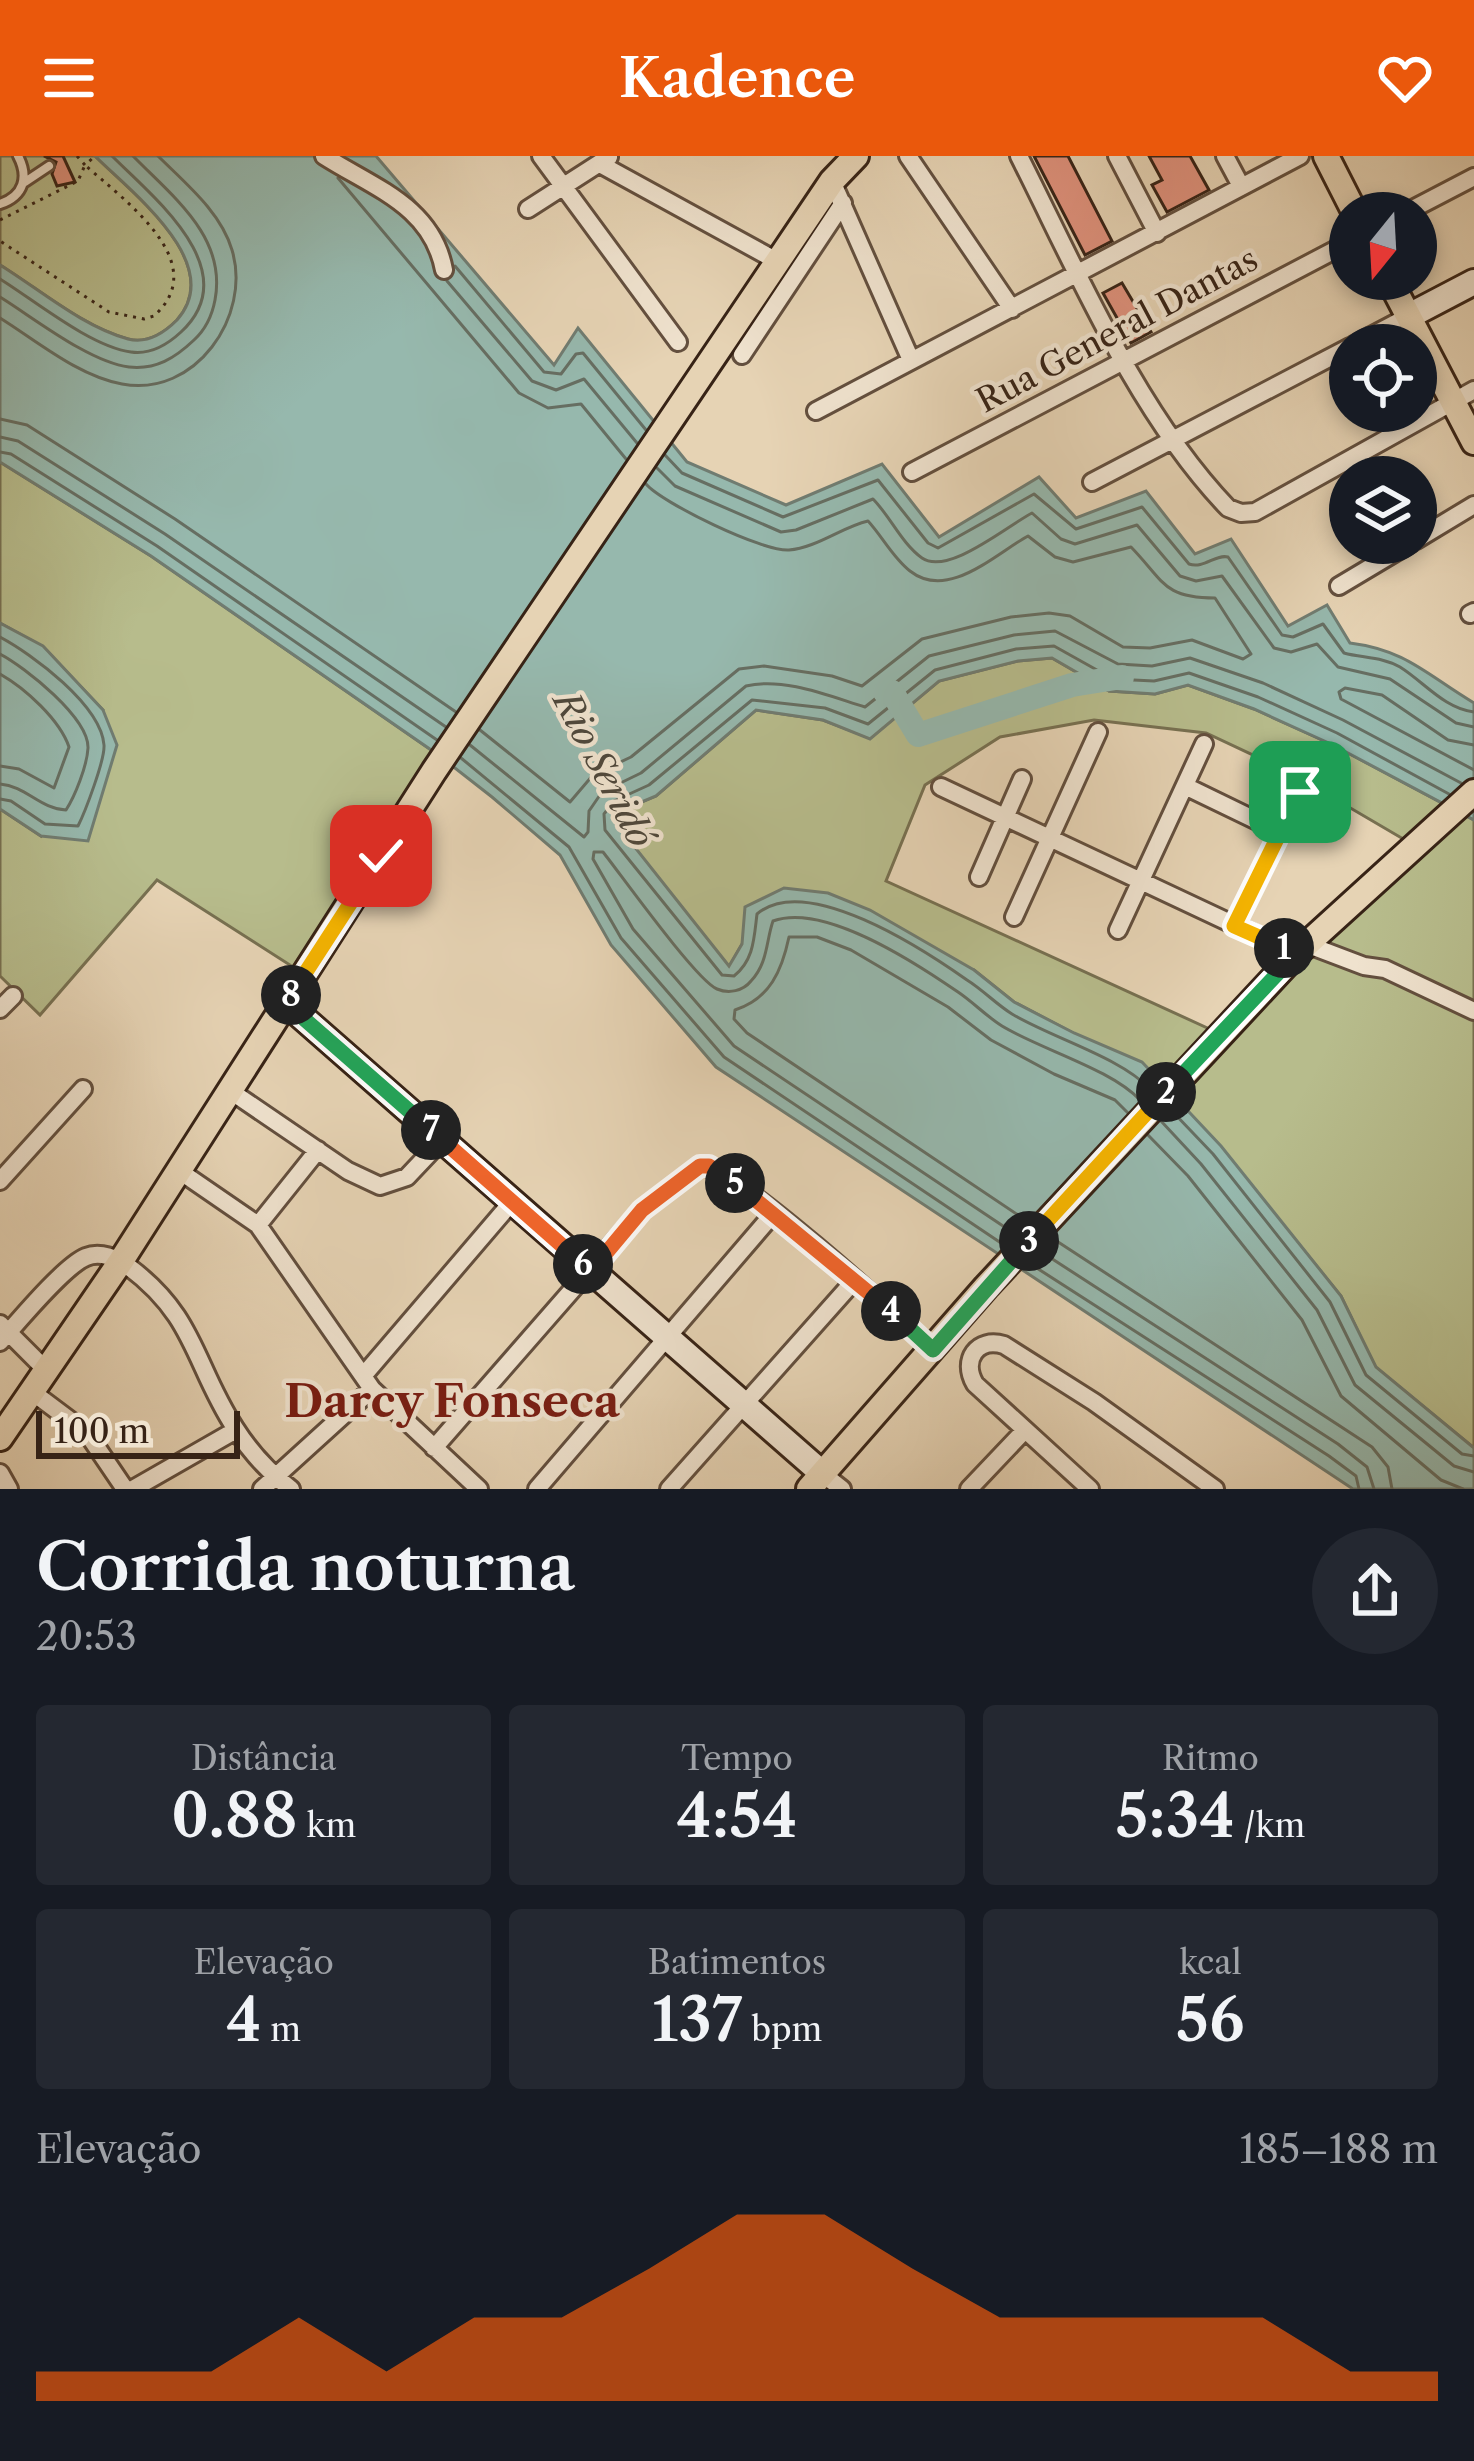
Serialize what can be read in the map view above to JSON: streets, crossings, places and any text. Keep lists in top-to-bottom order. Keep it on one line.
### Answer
{"streets":{"street":["Rua General Dantas"]},"districts":["Darcy Fonseca"],"water":["Rio Seridó"],"scale_bar":"100 m","north":"bottom","page":{"header":"Kadence","pins":["1","8","2","7","5","3","6","4"],"scale":"100 m","heading":["Corrida noturna","20:53"],"stats":[["Distância","0.88 km"],["Tempo","4:54"],["Ritmo","5:34 /km"],["Elevação","4 m"],["Batimentos","137 bpm"],["kcal","56"]],"chart":["Elevação","185–188 m"]}}
